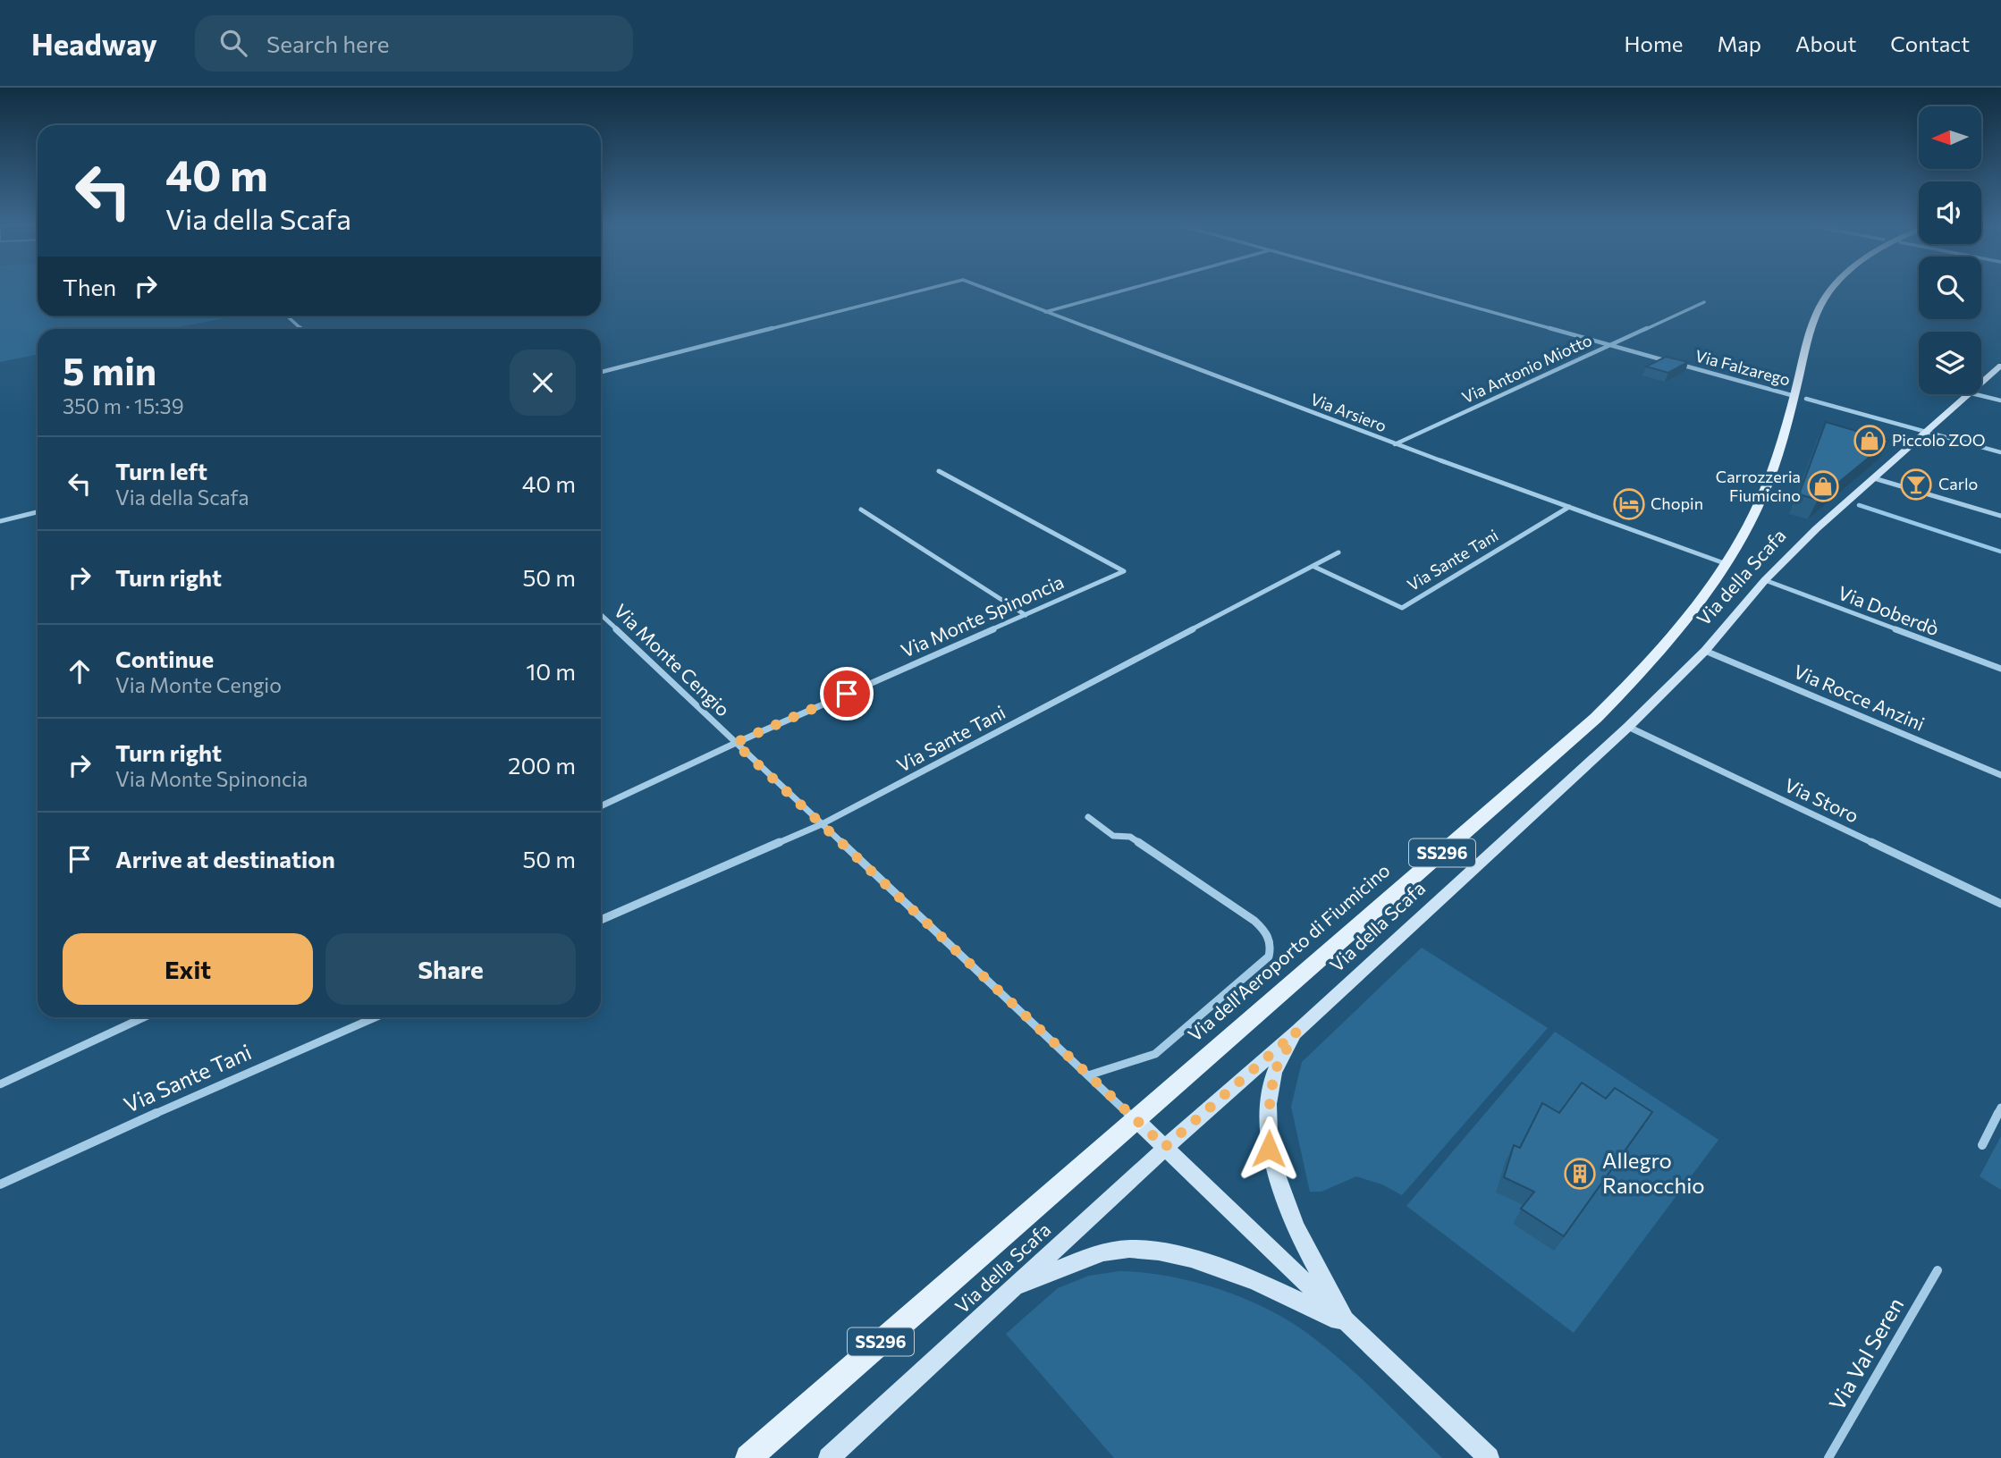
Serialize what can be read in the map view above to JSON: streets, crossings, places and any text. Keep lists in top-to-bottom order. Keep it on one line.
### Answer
{"streets":{"main road":["SS296","Via dell'Aeroporto di Fiumicino"],"street":["Via Falzarego","Via Antonio Miotto","Via Arsiero","Via Sante Tani","Via della Scafa","Via Doberdò","Via Monte Spinoncia","Via Monte Cengio","Via Rocce Anzini","Via Storo","Via Val Seren"]},"crossings":[["Via Falzarego","Via Antonio Miotto"],["Via Falzarego","Via della Scafa"],["Via Falzarego","Via dell'Aeroporto di Fiumicino"],["Via Antonio Miotto","Via Arsiero"],["Via Arsiero","Via Sante Tani"],["Via Arsiero","Via dell'Aeroporto di Fiumicino"],["Via Sante Tani","Via Monte Cengio"],["Via della Scafa","Via Doberdò"],["Via della Scafa","Via Rocce Anzini"],["Via della Scafa","Via Storo"],["Via Monte Spinoncia","Via Monte Cengio"],["Via Monte Cengio","Via dell'Aeroporto di Fiumicino"]],"places":{"shop":["Piccolo ZOO","Carrozzeria Fiumicino"],"bar":["Carlo"],"hotel":["Chopin"],"building":["Allegro Ranocchio"]},"north":"left","page":{"header":"Headway","search":"Search here","nav":["Home","Map","About","Contact"],"turn":["40 m","Via della Scafa"],"then":"Then","heading":["5 min","350 m · 15:39"],"list":[{"name":"Turn left","note":"Via della Scafa","value":"40 m"},{"name":"Turn right","value":"50 m"},{"name":"Continue","note":"Via Monte Cengio","value":"10 m"},{"name":"Turn right","note":"Via Monte Spinoncia","value":"200 m"},{"name":"Arrive at destination","value":"50 m"}],"buttons":["Exit","Share"]}}
